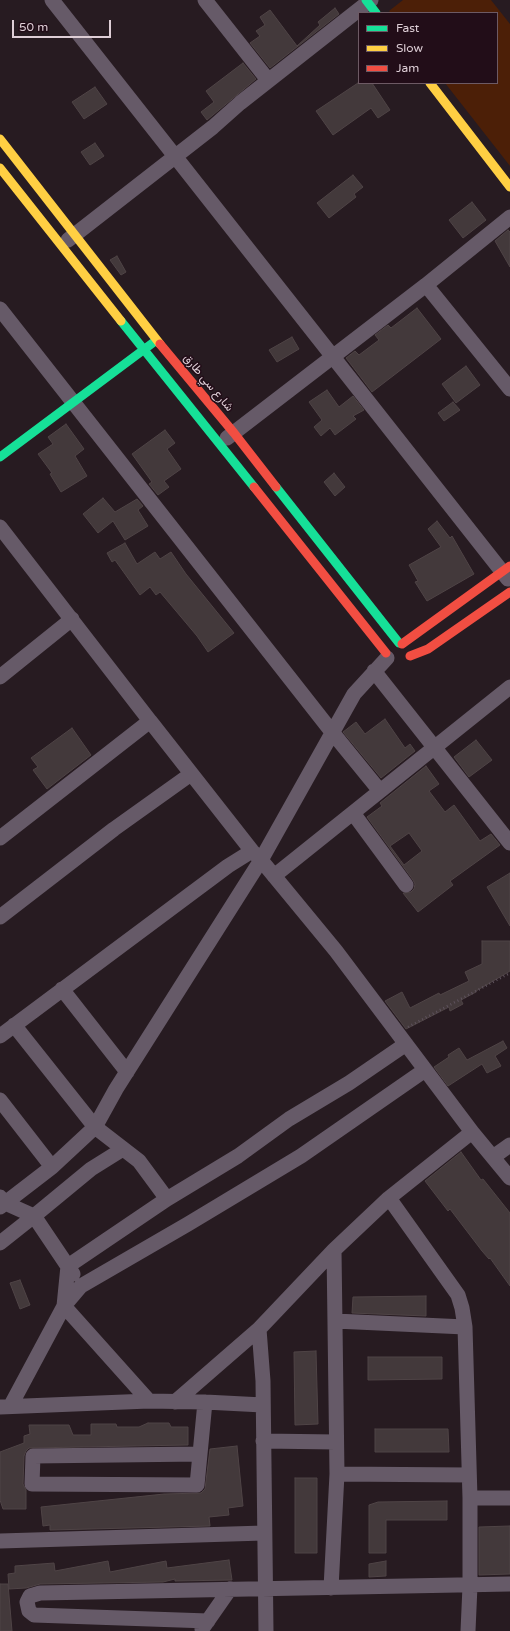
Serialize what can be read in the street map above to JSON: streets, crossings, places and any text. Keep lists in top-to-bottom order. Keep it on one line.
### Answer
{"streets":{"street":["شارع سي طارق"]},"legend":["Fast","Slow","Jam"],"scale_bar":"50 m"}
